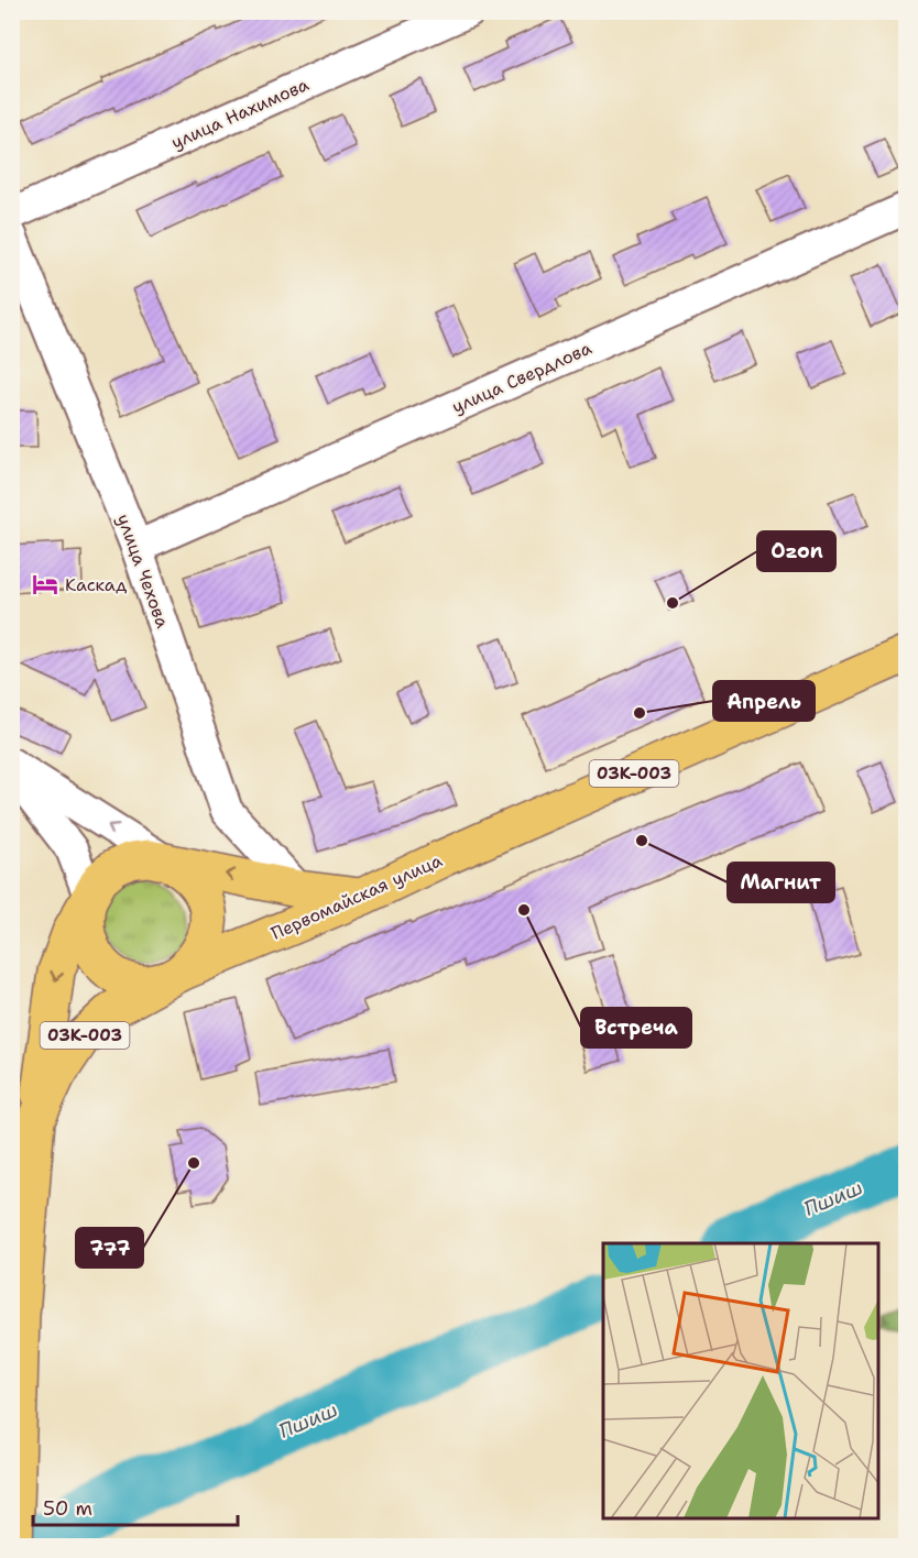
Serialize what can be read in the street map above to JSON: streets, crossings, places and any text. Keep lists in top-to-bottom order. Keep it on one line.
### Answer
{"streets":{"main road":["03К-003","Первомайская улица"],"street":["улица Нахимова","улица Свердлова","улица Чехова"]},"crossings":[["улица Свердлова","улица Чехова"],["улица Чехова","03К-003"],["03К-003","Первомайская улица"]],"water":["Пшиш"],"places":{"hotel":["Каскад"],"other":["Ozon","Апрель","Магнит","Встреча","777"]},"scale_bar":"50 m"}
